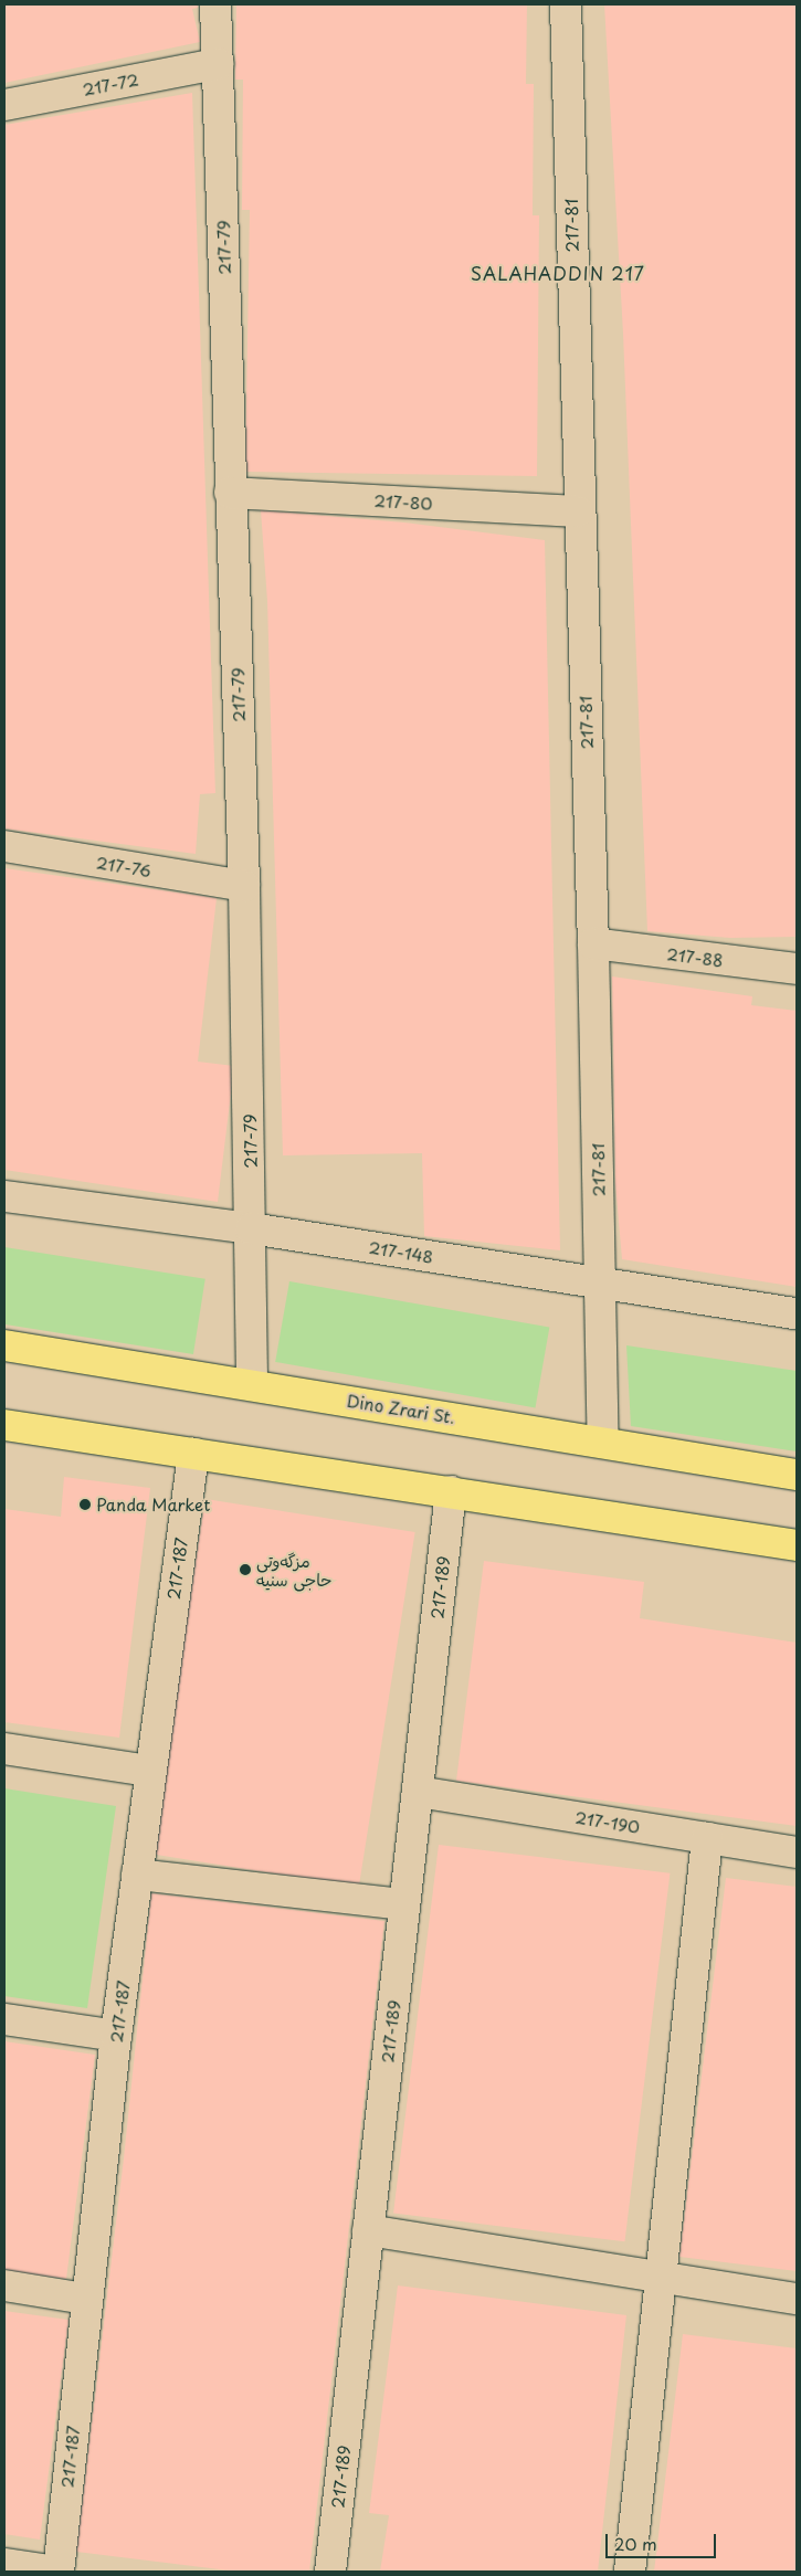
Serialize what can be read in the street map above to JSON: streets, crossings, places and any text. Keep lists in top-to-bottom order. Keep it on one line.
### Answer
{"streets":{"main road":["Dino Zrari St."],"street":["217-72","217-81","217-79","217-80","217-76","217-88","217-148","217-187","217-189","217-190"]},"crossings":[["217-72","217-79"],["217-81","217-80"],["217-81","217-88"],["217-81","217-148"],["217-81","Dino Zrari St."],["217-79","217-80"],["217-79","217-76"],["217-79","217-148"],["217-79","Dino Zrari St."],["217-189","217-190"]],"districts":["SALAHADDIN 217"],"places":["Panda Market","مزگەوتی حاجی سنیە"],"scale_bar":"20 m"}
